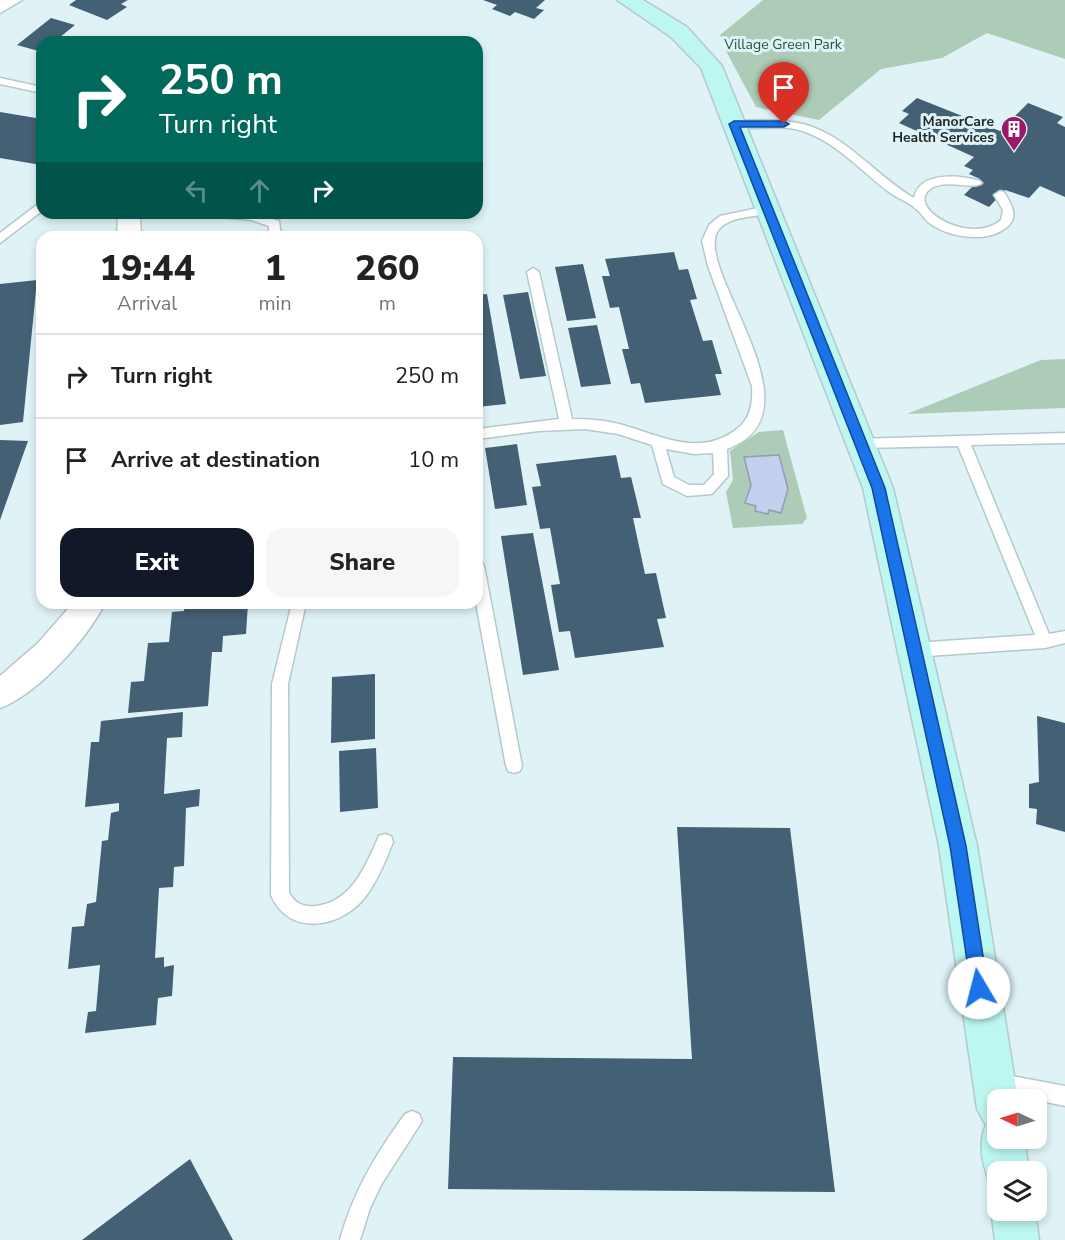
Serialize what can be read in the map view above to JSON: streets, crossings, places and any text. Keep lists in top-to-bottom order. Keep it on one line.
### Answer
{"parks":["Village Green Park"],"places":{"building":["ManorCare Health Services"]},"north":"left","page":{"turn":["250 m","Turn right"],"eta":["19:44","Arrival","1","min","260","m"],"list":[{"name":"Turn right","value":"250 m"},{"name":"Arrive at destination","value":"10 m"}],"buttons":["Exit","Share"]}}
